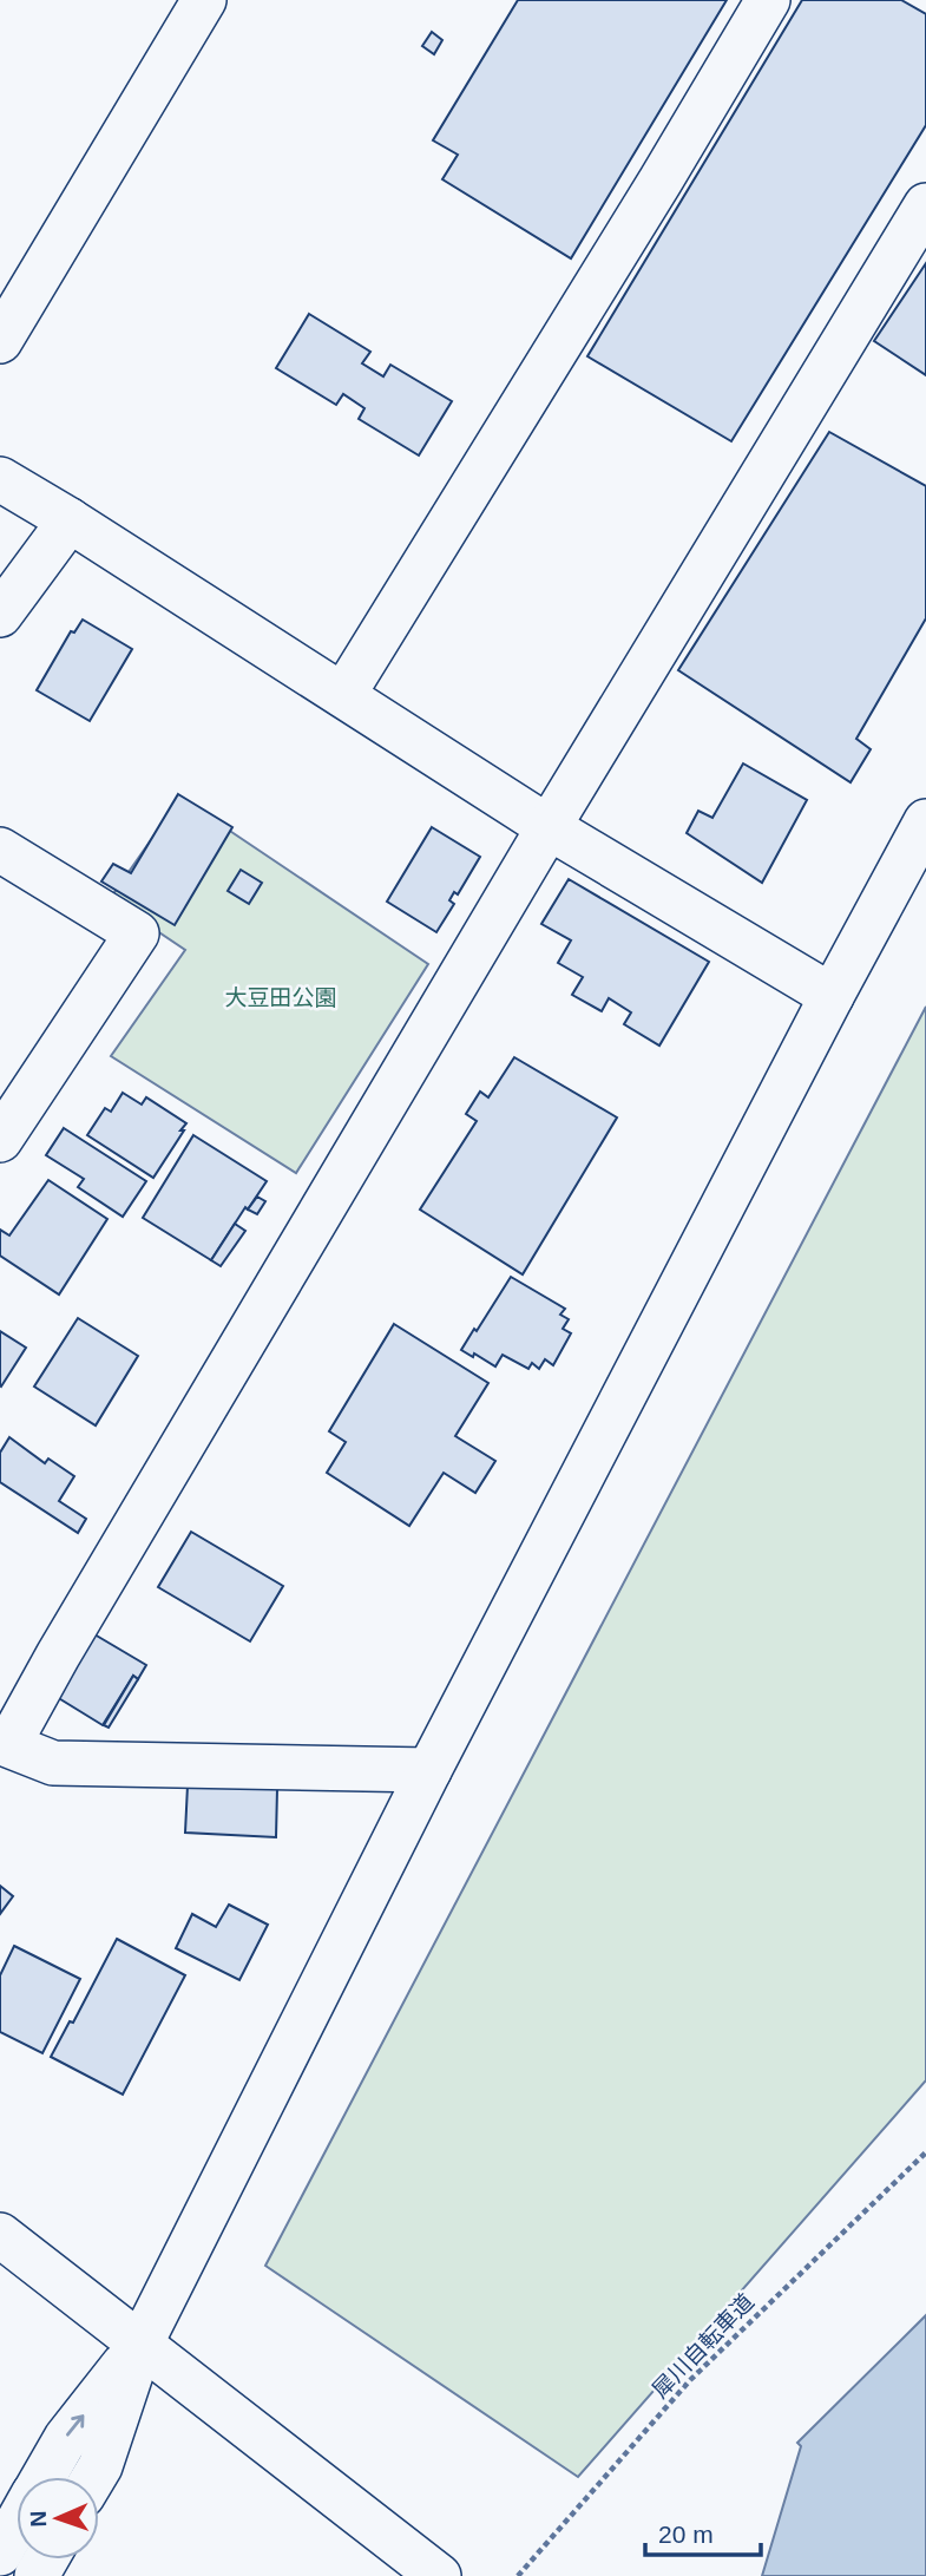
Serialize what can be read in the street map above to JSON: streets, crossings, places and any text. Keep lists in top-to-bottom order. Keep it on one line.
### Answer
{"streets":{"path":["犀川自転車道"]},"parks":["大豆田公園"],"scale_bar":"20 m","north":"left"}
